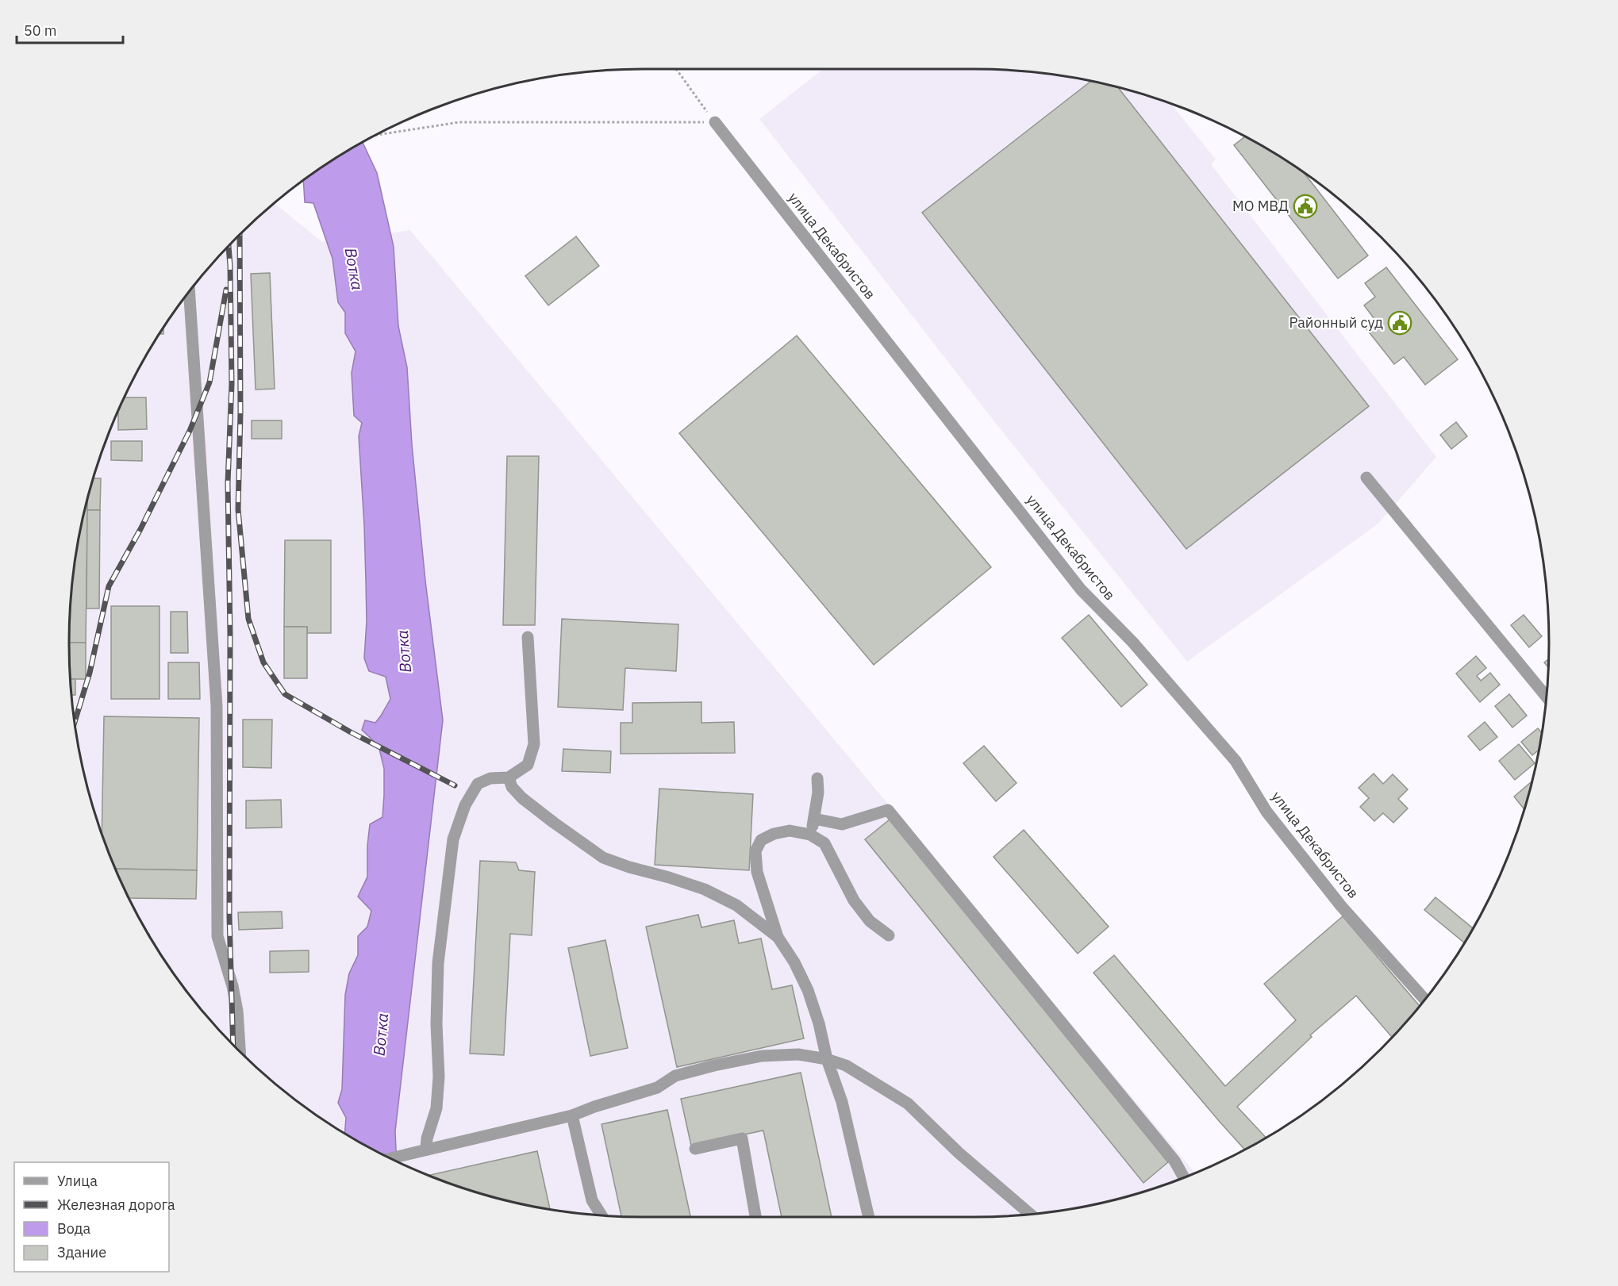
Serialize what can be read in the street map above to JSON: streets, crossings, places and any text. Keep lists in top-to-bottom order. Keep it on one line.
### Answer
{"streets":{"street":["улица Декабристов"]},"water":["Вотка"],"places":{"public building":["МО МВД","Районный суд"]},"legend":["Улица","Железная дорога","Вода","Здание"],"scale_bar":"50 m"}
